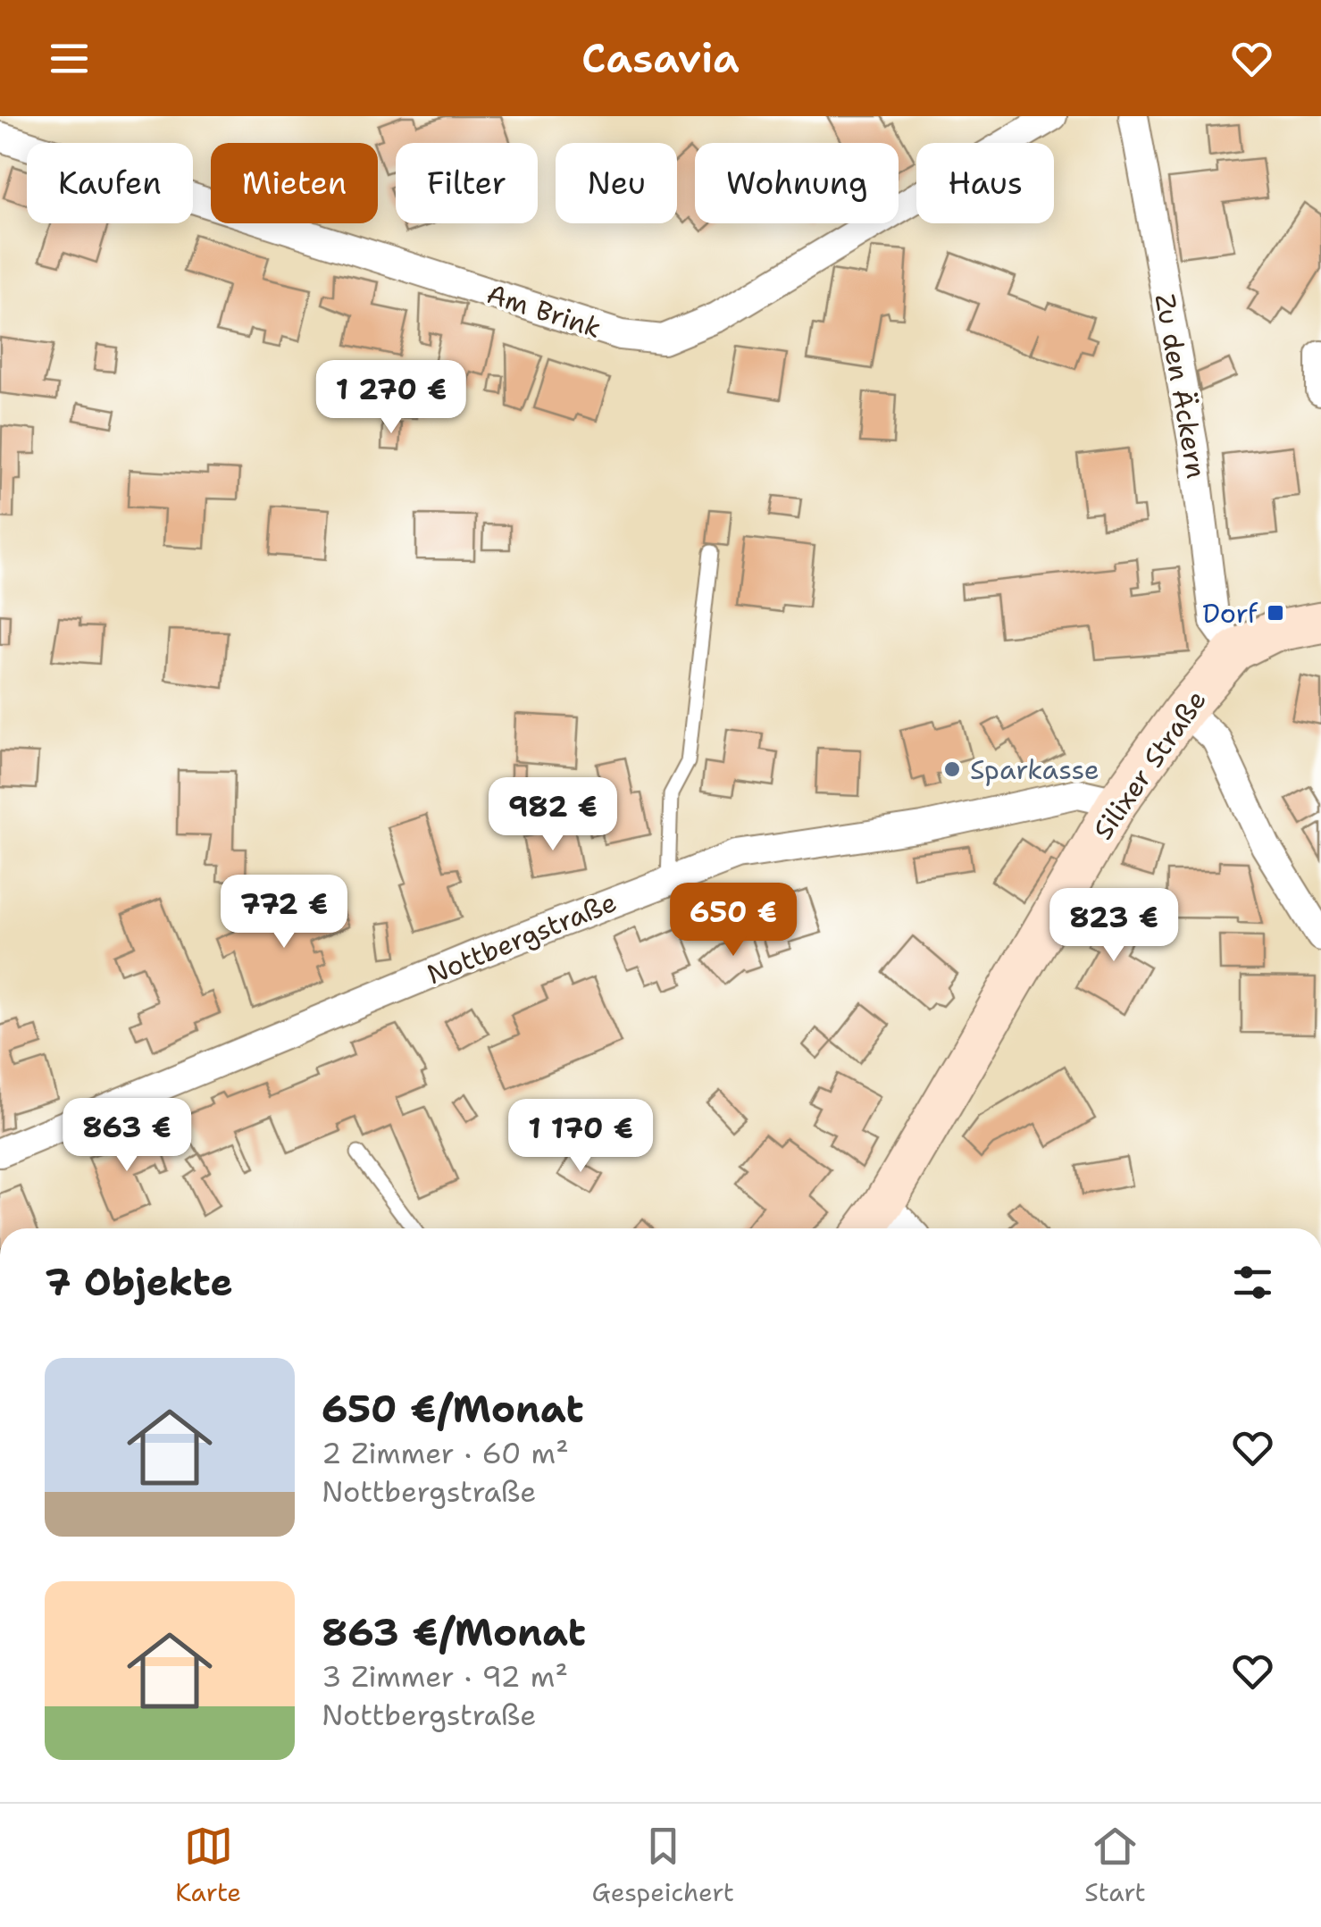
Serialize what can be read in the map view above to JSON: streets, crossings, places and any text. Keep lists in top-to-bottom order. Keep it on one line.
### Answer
{"streets":{"street":["Am Brink","Zu den Äckern","Silixer Straße","Nottbergstraße"]},"crossings":[["Zu den Äckern","Silixer Straße"],["Silixer Straße","Nottbergstraße"]],"places":{"transit":["Dorf"],"other":["Sparkasse"]},"page":{"header":"Casavia","chip":["Kaufen","Mieten","Filter","Neu","Wohnung","Haus"],"price":["1 270 €","982 €","772 €","650 €","823 €","863 €","1 170 €"],"heading":"7 Objekte","list":[{"name":"650 €/Monat","note":"2 Zimmer · 60 m² · Nottbergstraße"},{"name":"863 €/Monat","note":"3 Zimmer · 92 m² · Nottbergstraße"}],"tabs":["Karte","Gespeichert","Start"]}}
